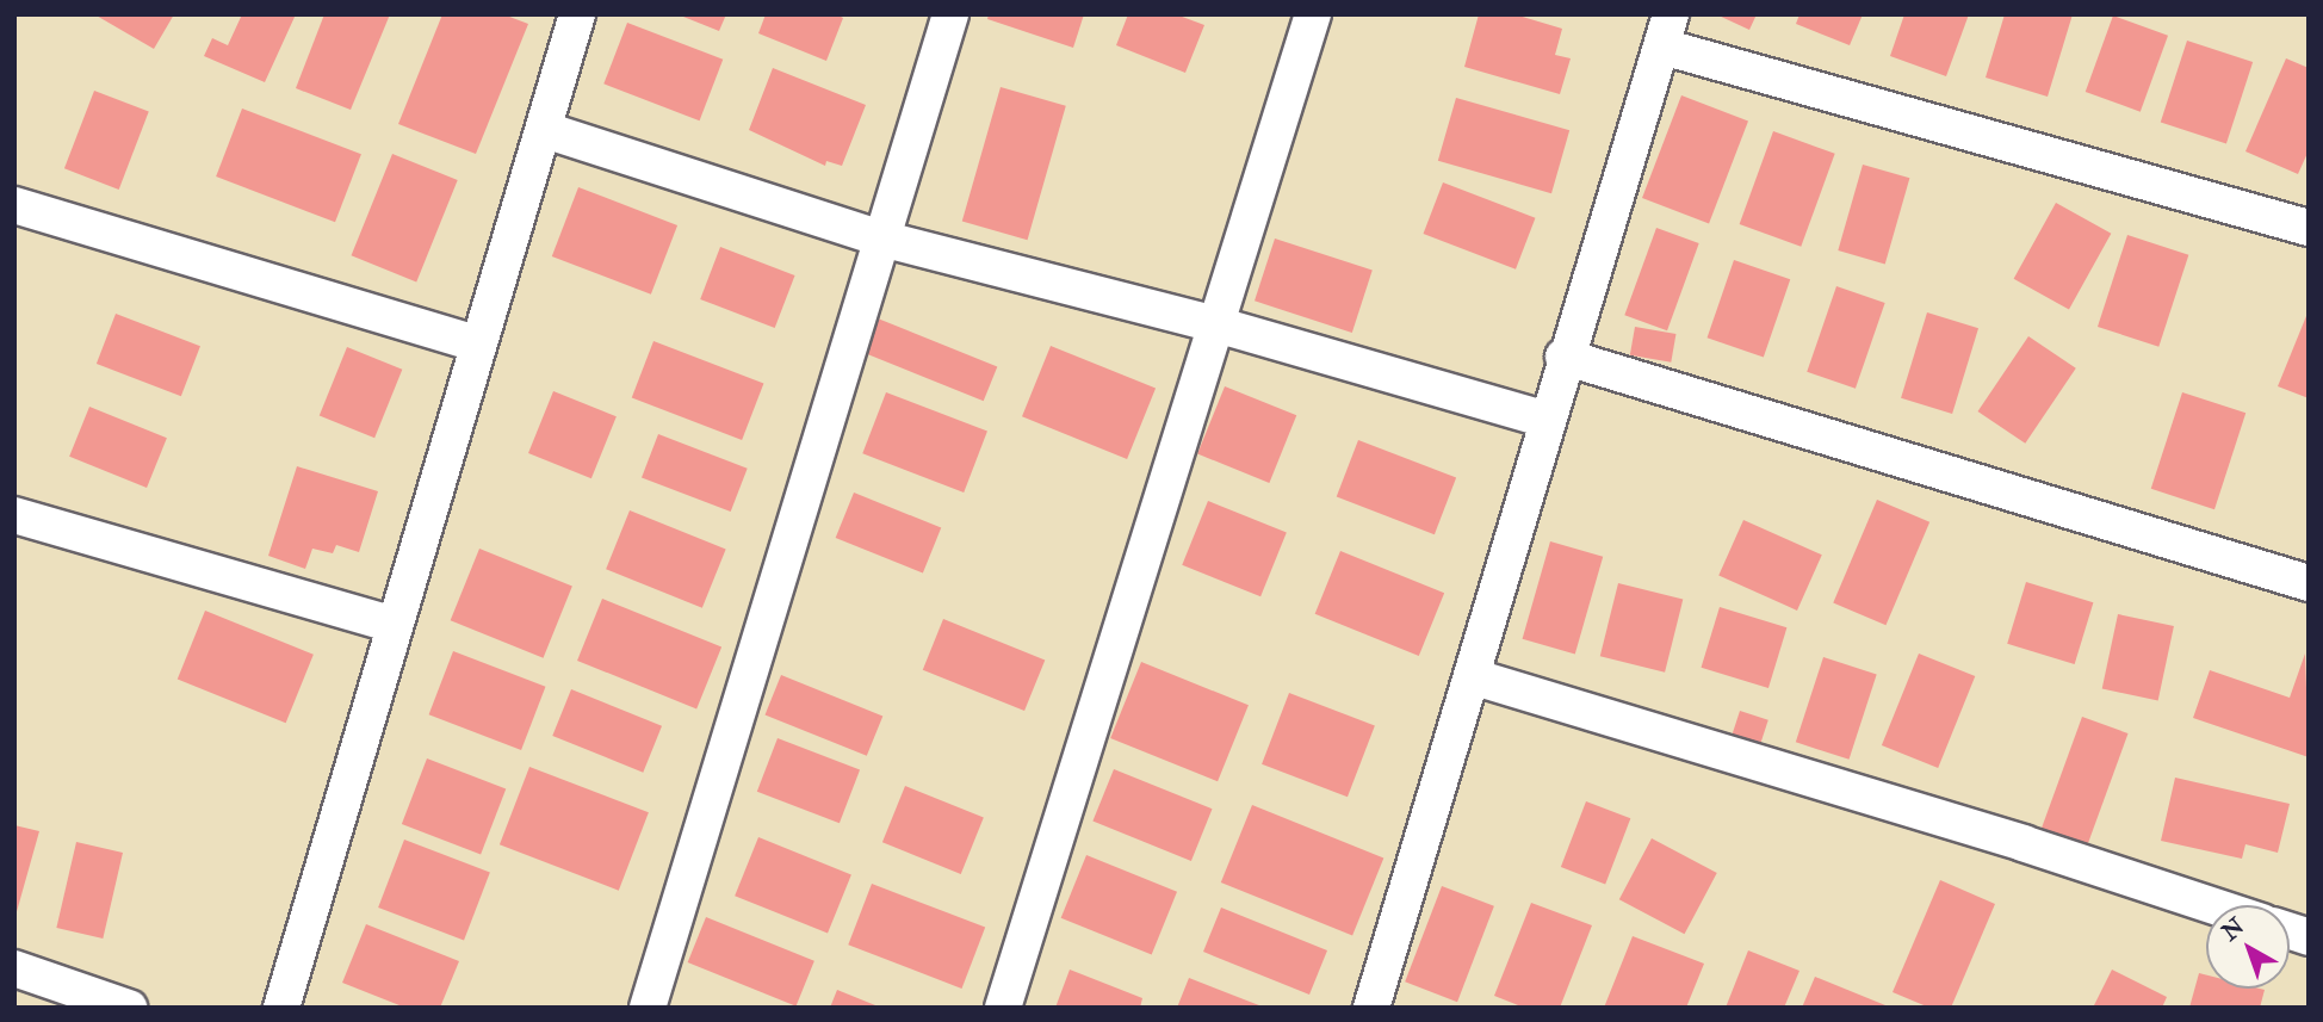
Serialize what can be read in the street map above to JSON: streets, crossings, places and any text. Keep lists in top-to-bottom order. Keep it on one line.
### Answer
{"north":"top left"}
